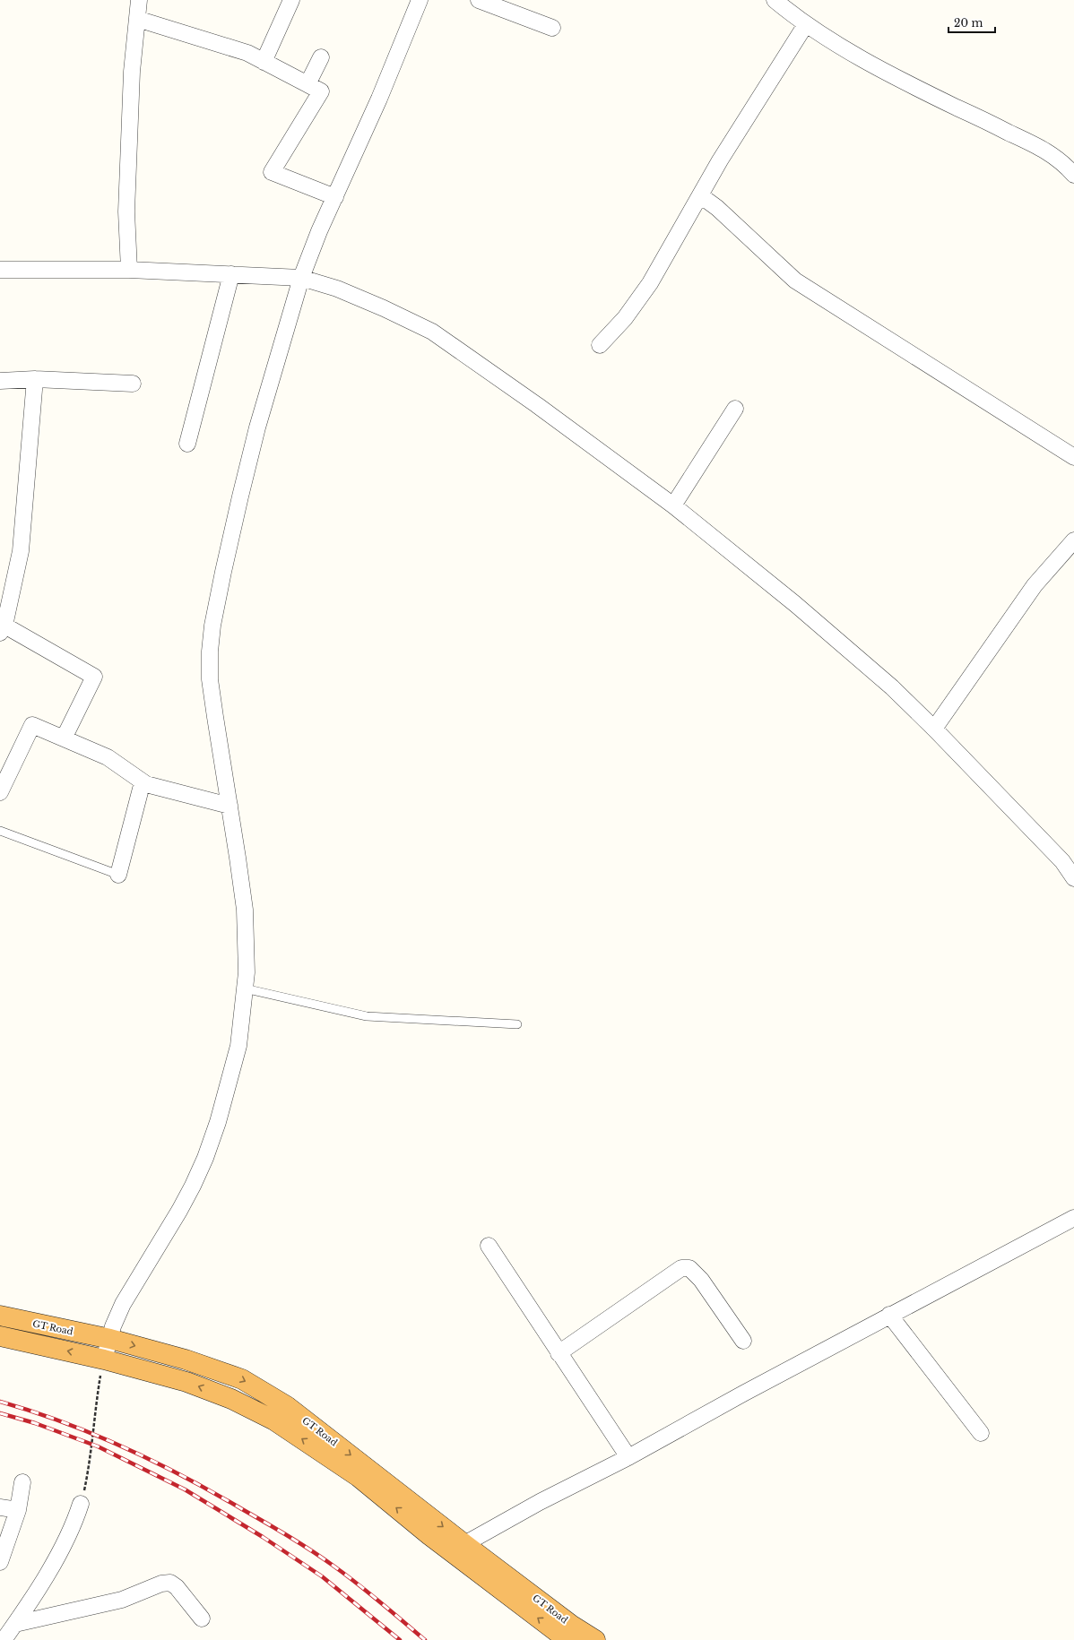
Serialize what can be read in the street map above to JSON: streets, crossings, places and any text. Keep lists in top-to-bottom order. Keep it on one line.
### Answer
{"streets":{"highway":["GT Road"]},"scale_bar":"20 m"}
